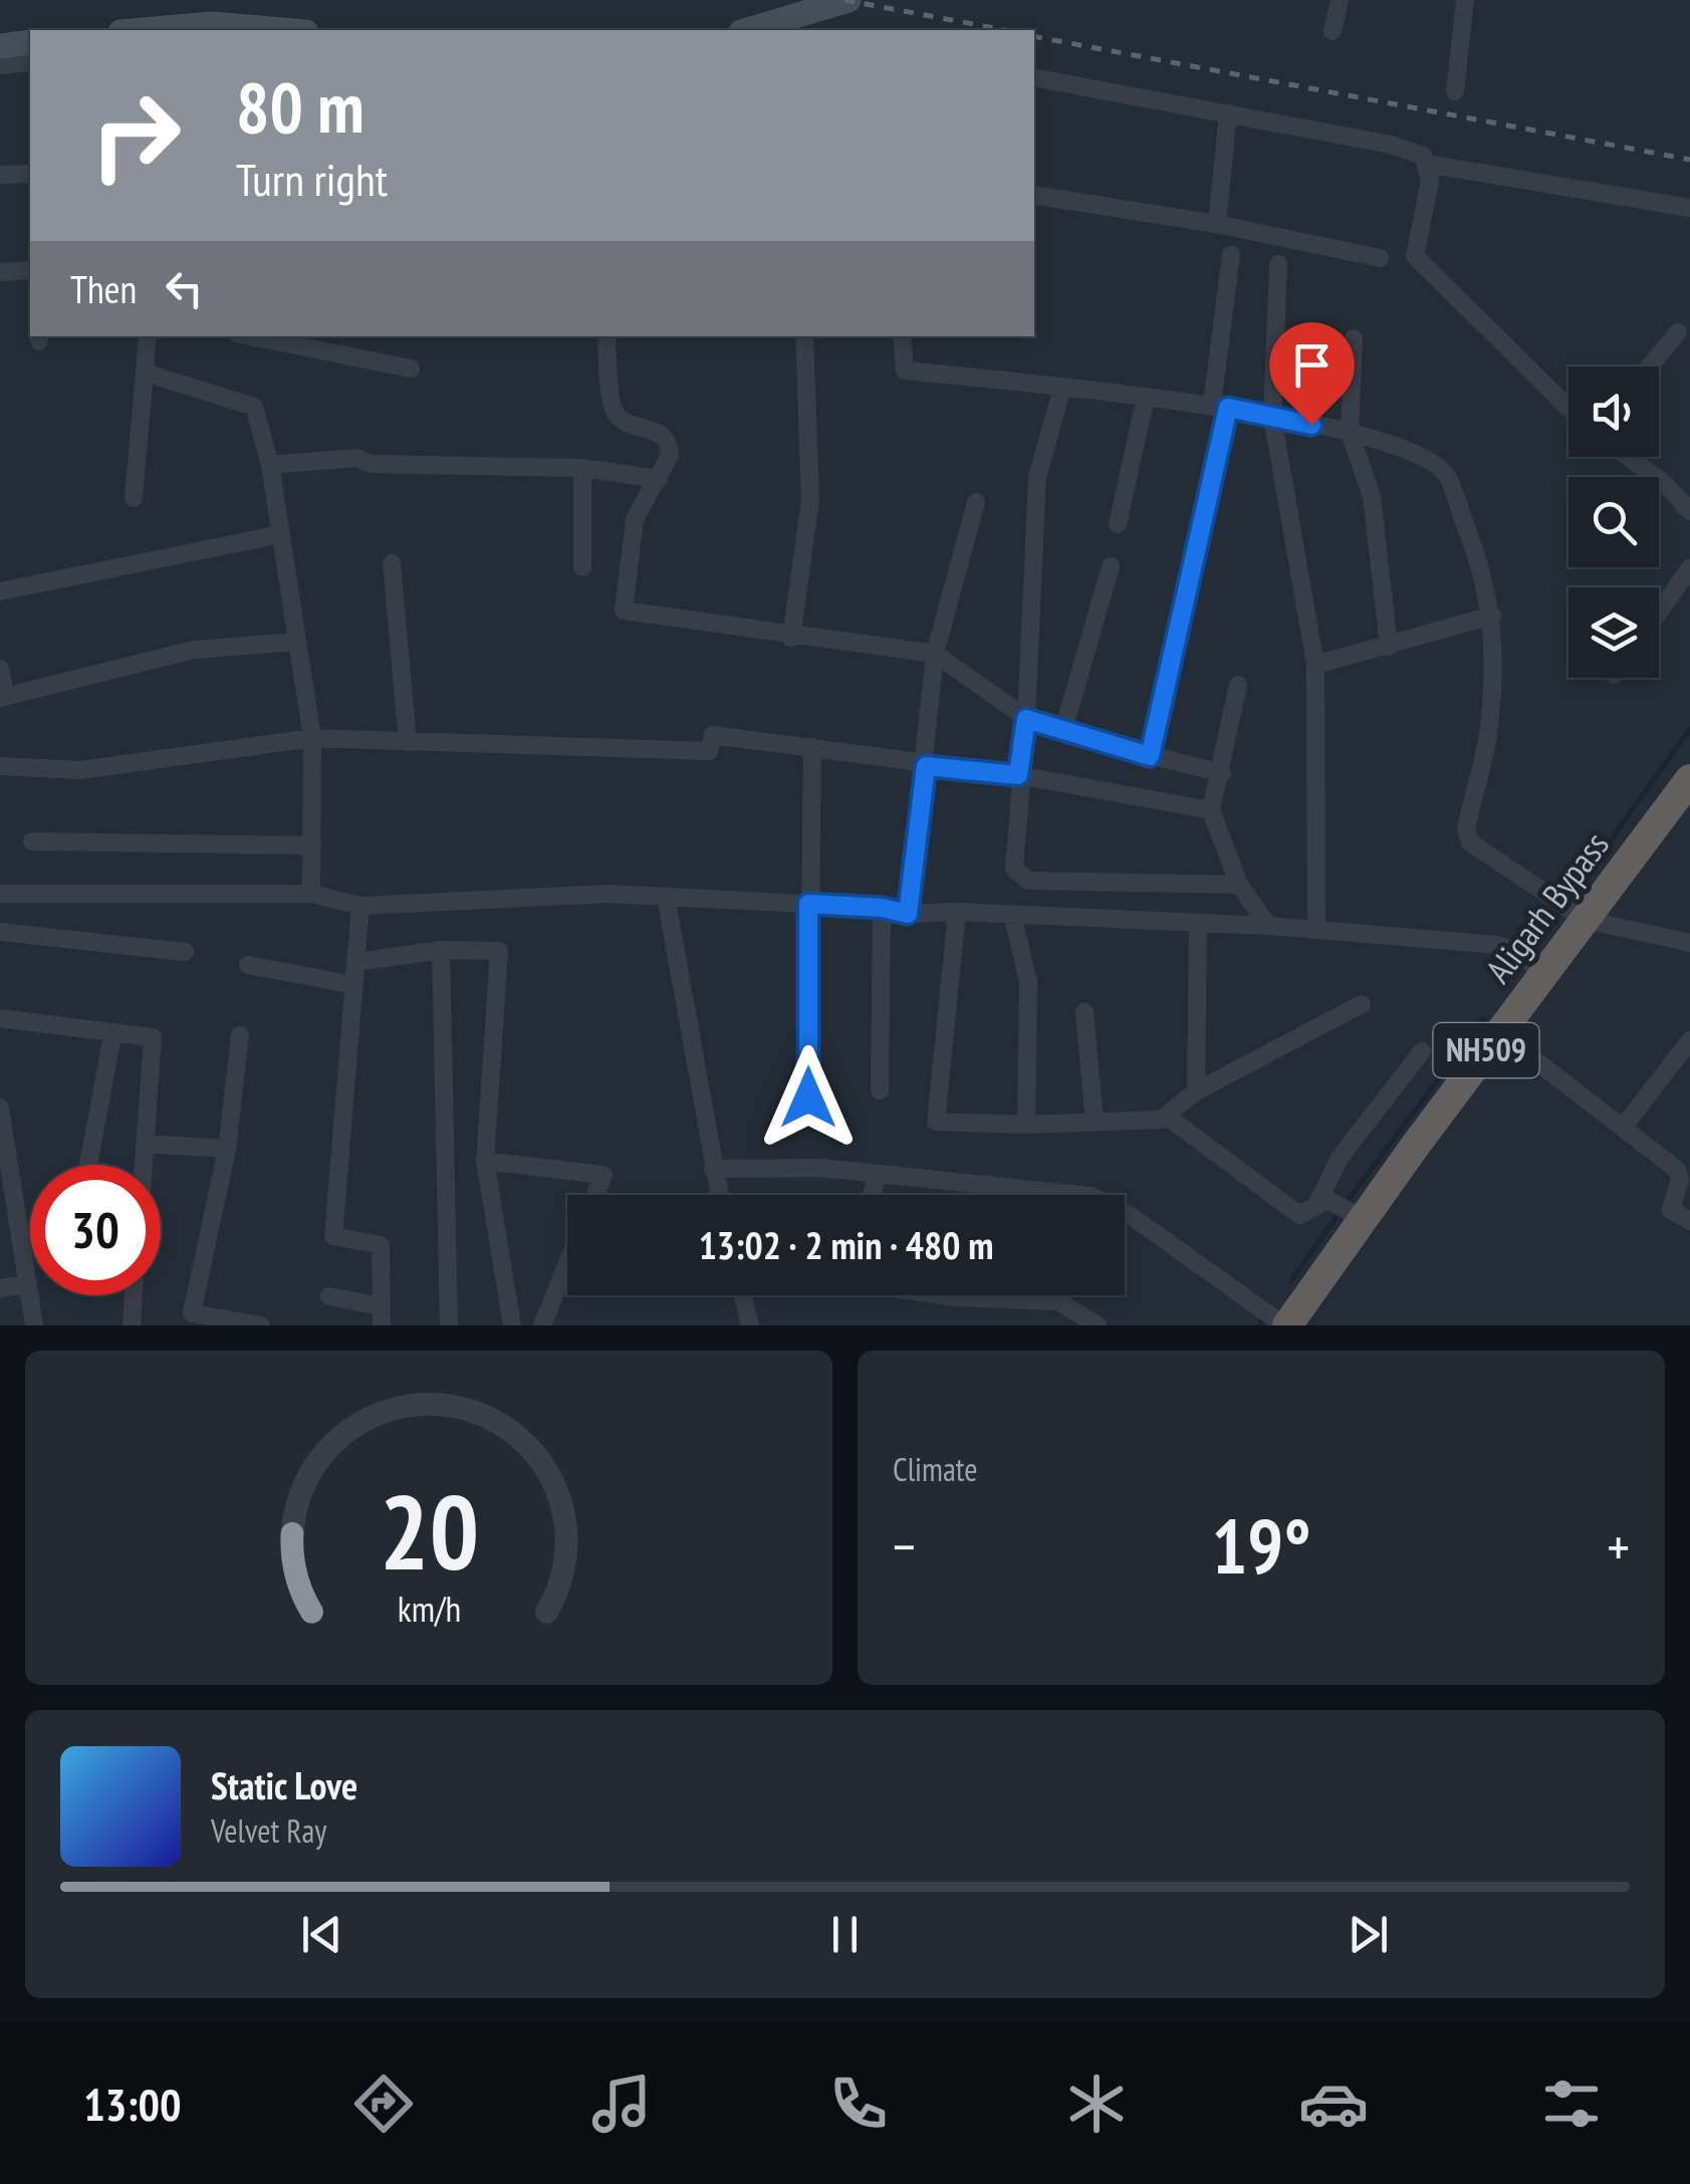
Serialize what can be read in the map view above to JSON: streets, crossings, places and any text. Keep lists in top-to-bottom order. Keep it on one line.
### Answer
{"streets":{"highway":["Aligarh Bypass","NH509"]},"page":{"turn":["80 m","Turn right"],"then":"Then","limit":"30","trip":"13:02 · 2 min · 480 m","tile":"Climate","heat":["−","19°","+"],"song":["Static Love","Velvet Ray"],"tabs":"13:00","gauge":["20","km/h"]}}
